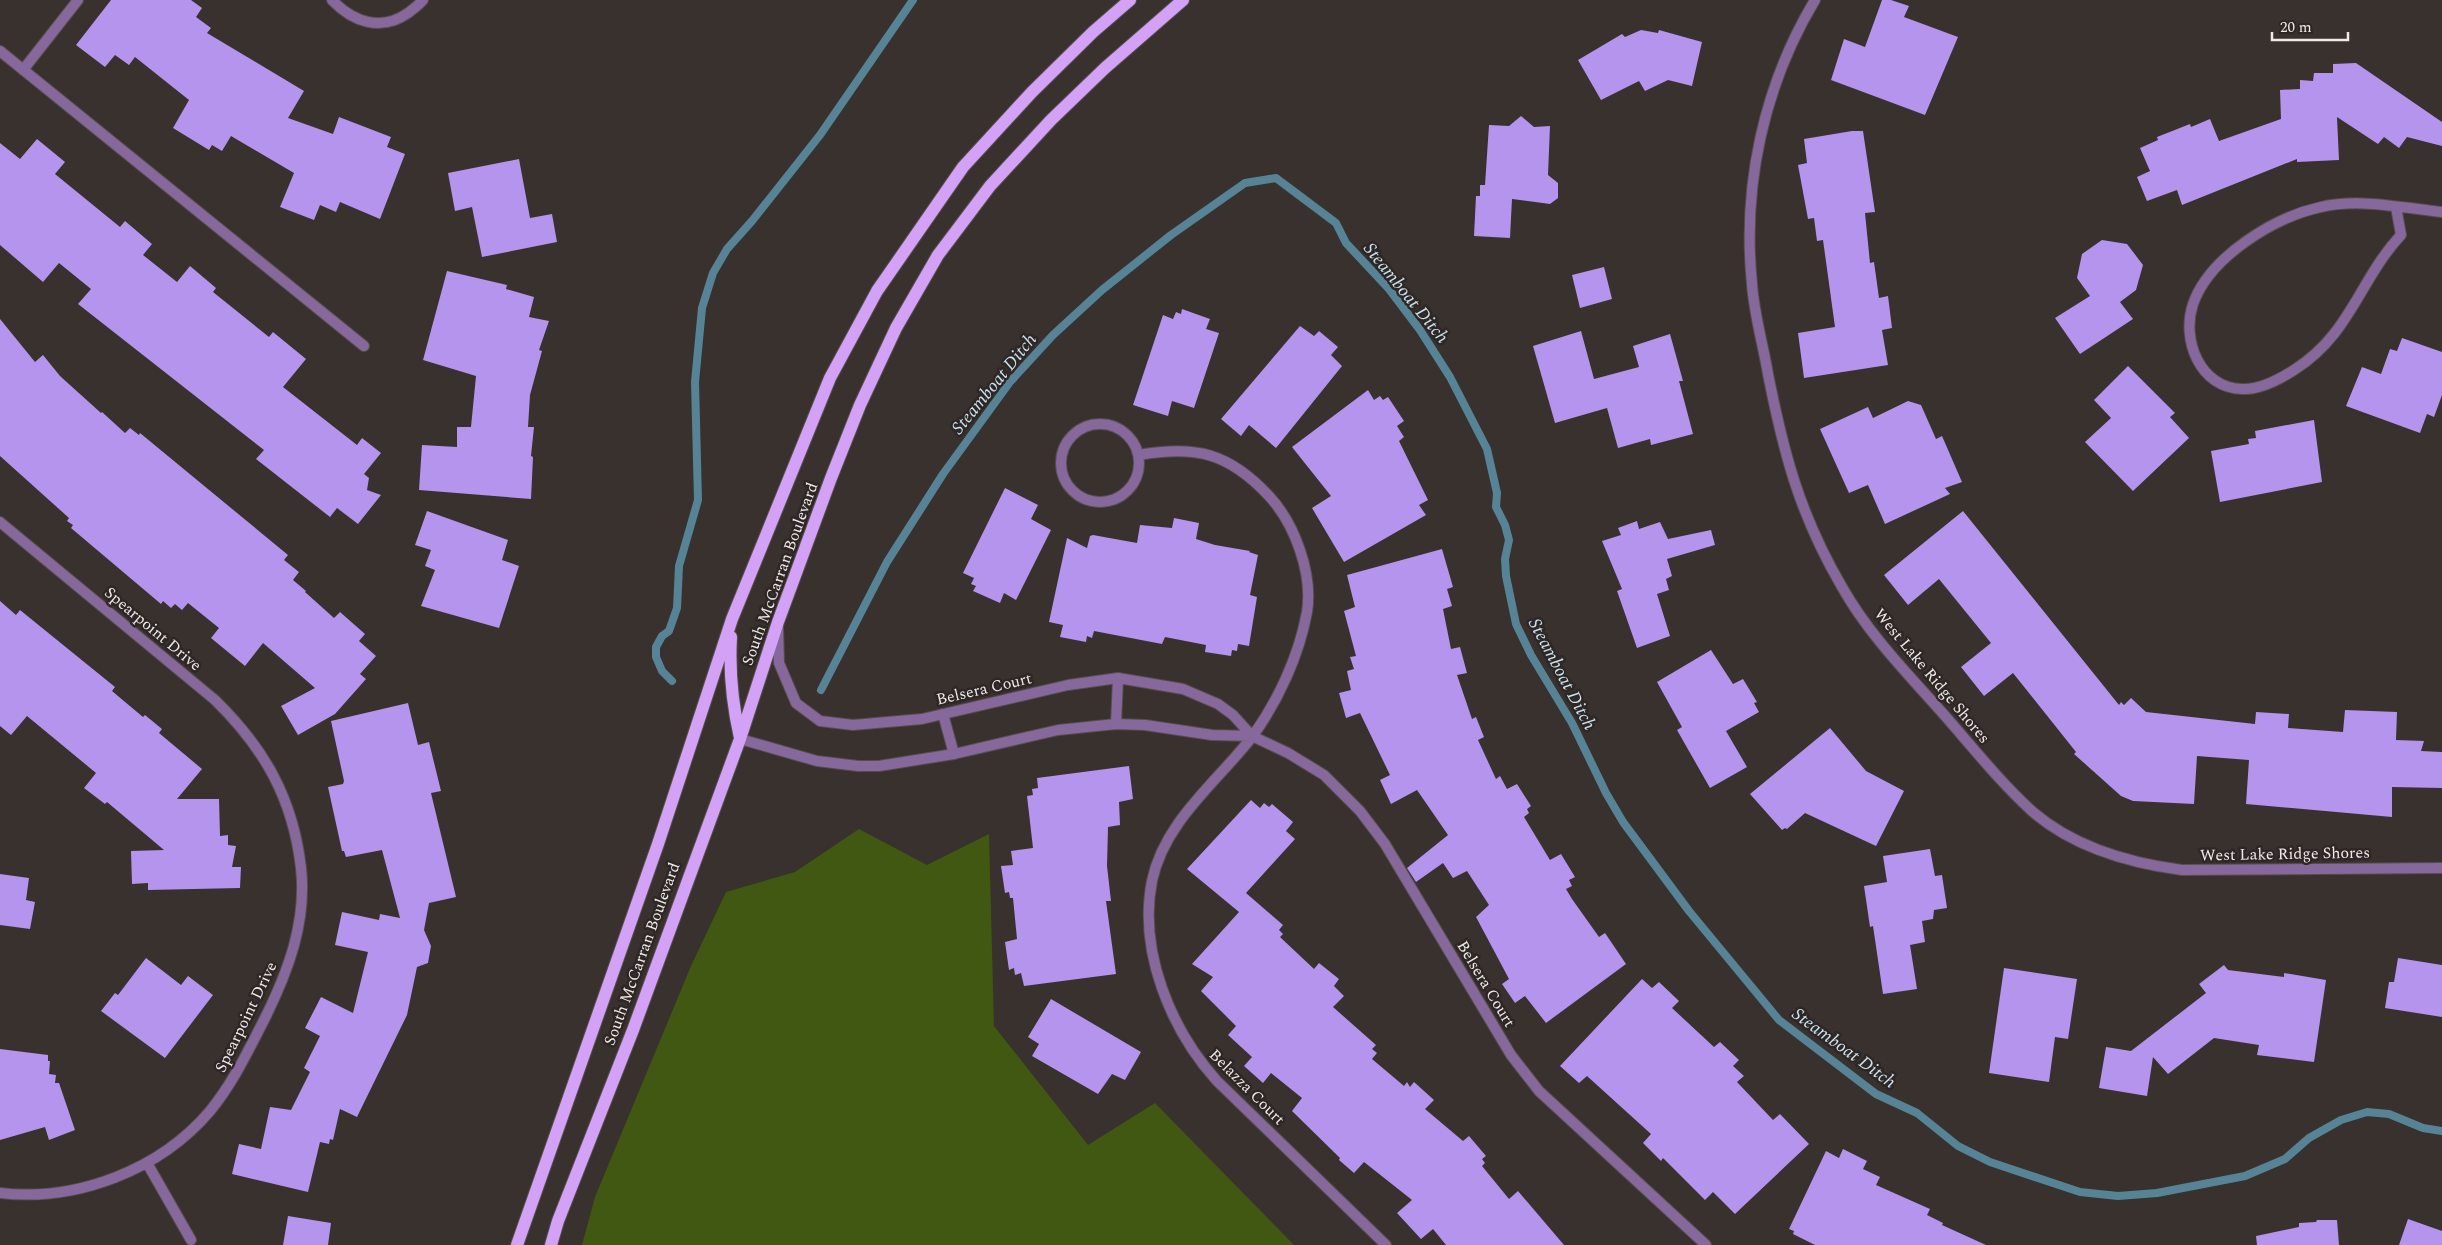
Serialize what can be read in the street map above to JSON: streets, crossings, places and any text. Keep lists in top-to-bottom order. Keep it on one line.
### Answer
{"streets":{"main road":["South McCarran Boulevard"],"street":["Spearpoint Drive","West Lake Ridge Shores","Belsera Court","Belazza Court"]},"crossings":[["South McCarran Boulevard","Belsera Court"],["Belsera Court","Belazza Court"]],"water":["Steamboat Ditch"],"scale_bar":"20 m"}
